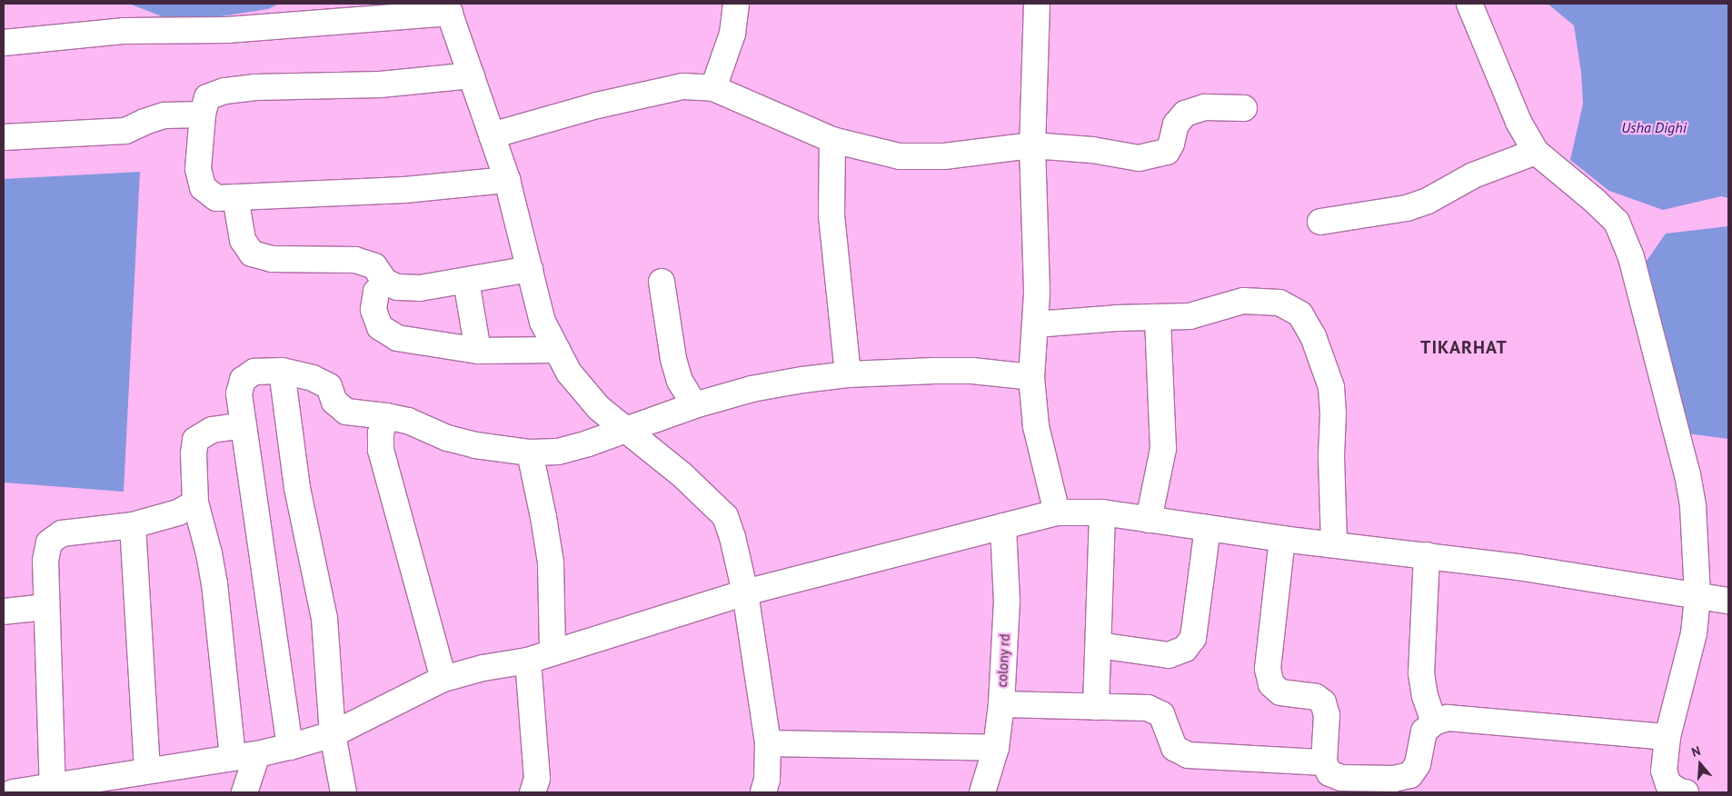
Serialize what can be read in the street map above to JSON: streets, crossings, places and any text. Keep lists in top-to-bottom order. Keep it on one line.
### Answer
{"streets":{"street":["colony rd"]},"districts":["TIKARHAT"],"water":["Usha Dighi"],"north":"top"}
